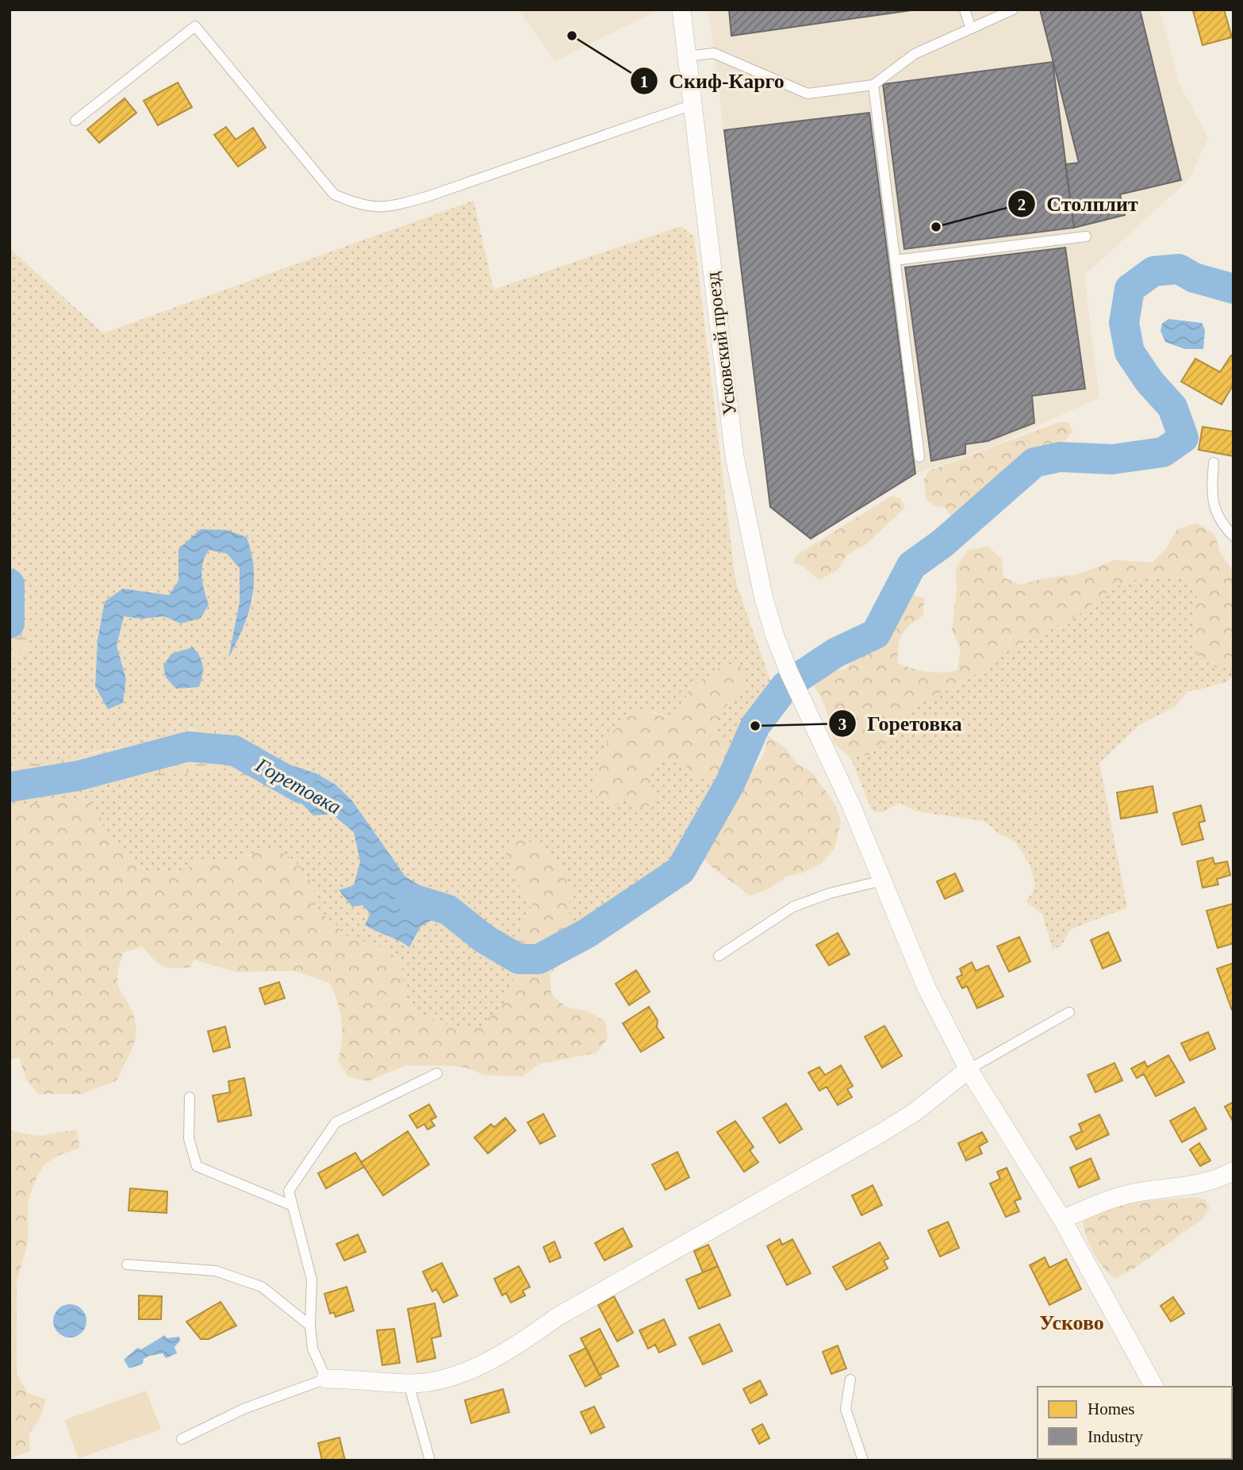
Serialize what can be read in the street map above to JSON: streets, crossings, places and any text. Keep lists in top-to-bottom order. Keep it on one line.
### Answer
{"streets":{"street":["Усковский проезд"]},"districts":["Усково"],"water":["Горетовка"],"places":["Скиф-Карго","Столплит","Горетовка"],"legend":["Homes","Industry"]}
